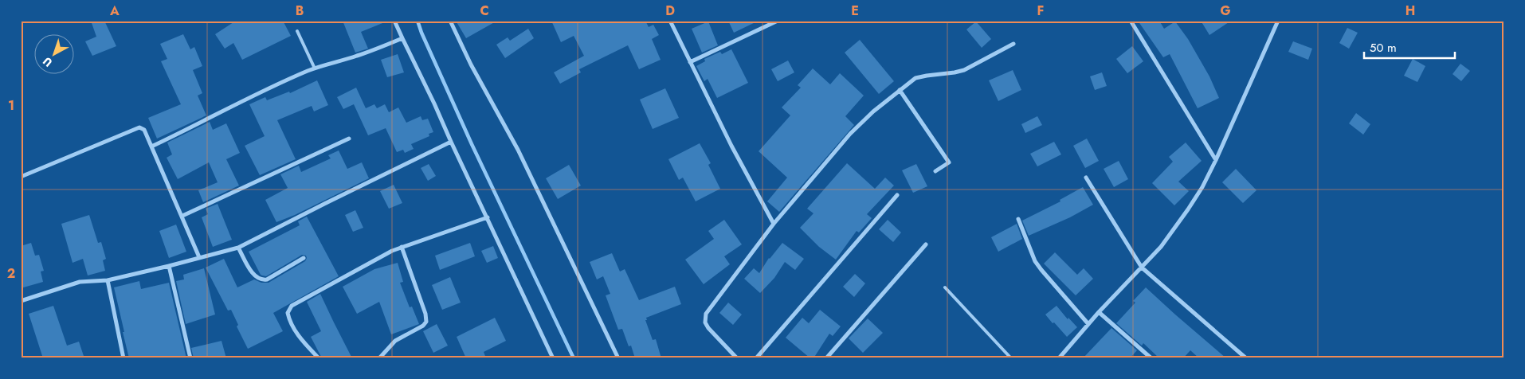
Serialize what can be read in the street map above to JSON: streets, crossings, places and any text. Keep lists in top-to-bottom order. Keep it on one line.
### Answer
{"scale_bar":"50 m","north":"bottom left","grid":{"columns":["A","B","C","D","E","F","G","H"],"rows":["1","2"]}}
